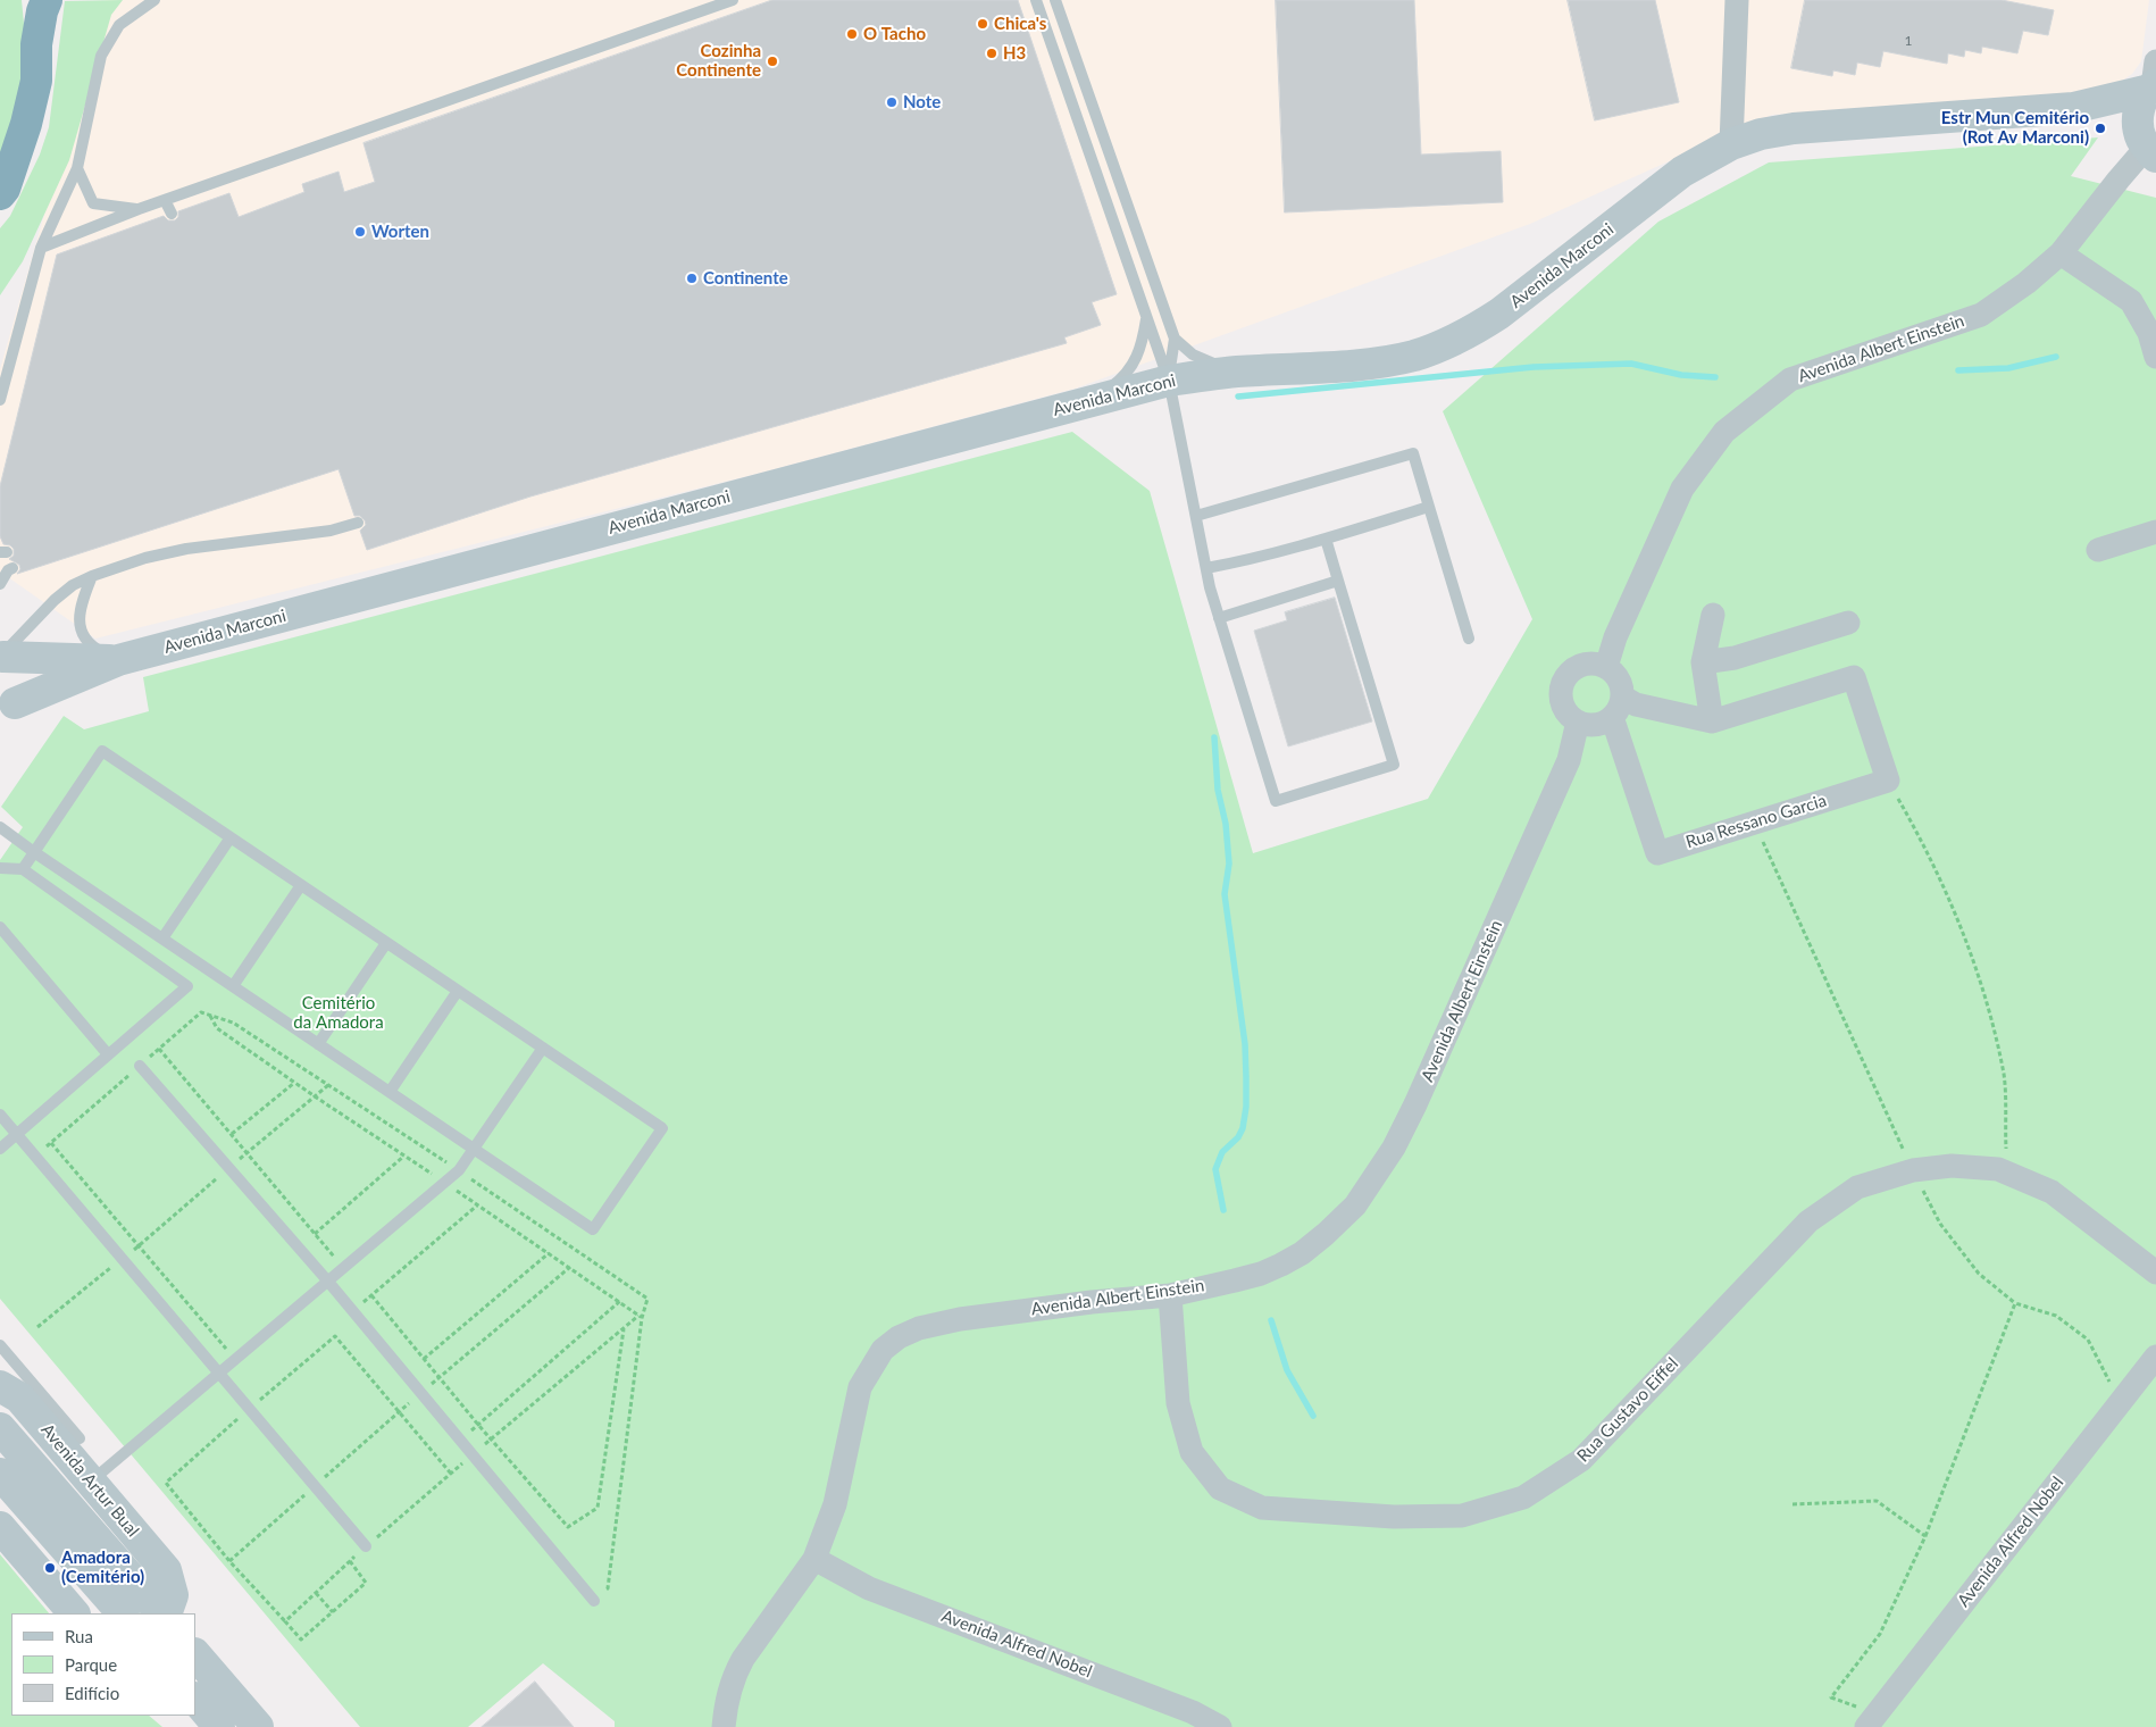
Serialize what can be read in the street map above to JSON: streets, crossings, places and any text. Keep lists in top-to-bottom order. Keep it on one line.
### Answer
{"streets":{"street":["Avenida Marconi","Avenida Albert Einstein","Rua Ressano Garcia","Rua Gustavo Eiffel","Avenida Artur Bual","Avenida Alfred Nobel"]},"crossings":[["Avenida Marconi","Avenida Albert Einstein"],["Avenida Albert Einstein","Rua Ressano Garcia"],["Avenida Albert Einstein","Rua Gustavo Eiffel"],["Avenida Albert Einstein","Avenida Alfred Nobel"]],"parks":["Cemitério da Amadora"],"places":["Chica's","O Tacho","H3","Cozinha Continente","Note","Estr Mun Cemitério (Rot Av Marconi)","Worten","Continente","Amadora (Cemitério)"],"house_numbers":["1"],"legend":["Rua","Parque","Edifício"]}
